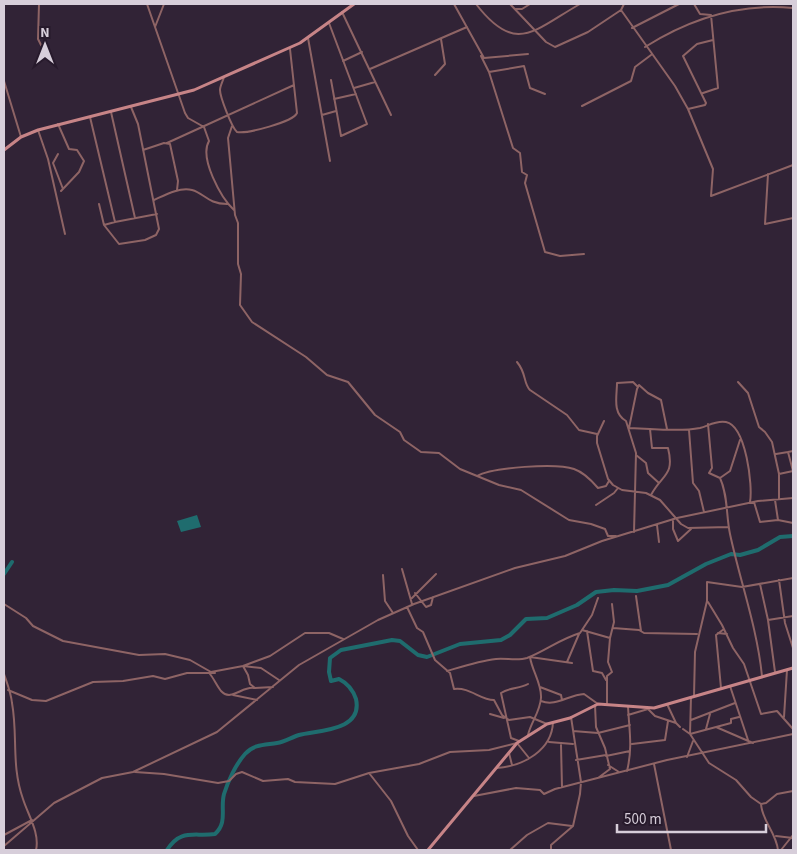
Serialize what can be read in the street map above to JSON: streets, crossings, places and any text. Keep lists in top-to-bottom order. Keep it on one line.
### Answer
{"scale_bar":"500 m","north":"top"}
